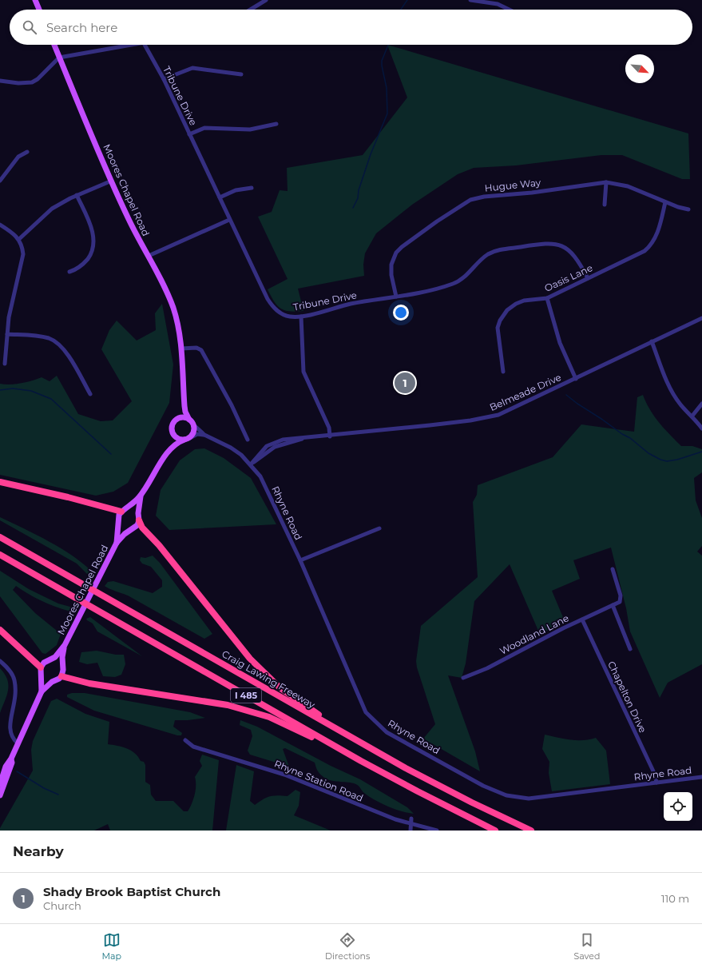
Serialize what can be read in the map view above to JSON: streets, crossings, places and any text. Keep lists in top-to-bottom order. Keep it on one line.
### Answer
{"streets":{"highway":["Craig Lawing Freeway","I 485"],"main road":["Moores Chapel Road"],"street":["Tribune Drive","Hugue Way","Oasis Lane","Belmeade Drive","Rhyne Road","Woodland Lane","Chapelton Drive","Rhyne Station Road"]},"crossings":[["Tribune Drive","Hugue Way"],["Tribune Drive","Oasis Lane"],["Hugue Way","Oasis Lane"],["Moores Chapel Road","Rhyne Road"],["Belmeade Drive","Rhyne Road"],["Rhyne Road","Chapelton Drive"],["Woodland Lane","Chapelton Drive"]],"north":"bottom right","page":{"search":"Search here","pins":"1","heading":"Nearby","list":[{"mark":"1","name":"Shady Brook Baptist Church","note":"Church","value":"110 m"}],"nav":["Map","Directions","Saved"]}}
